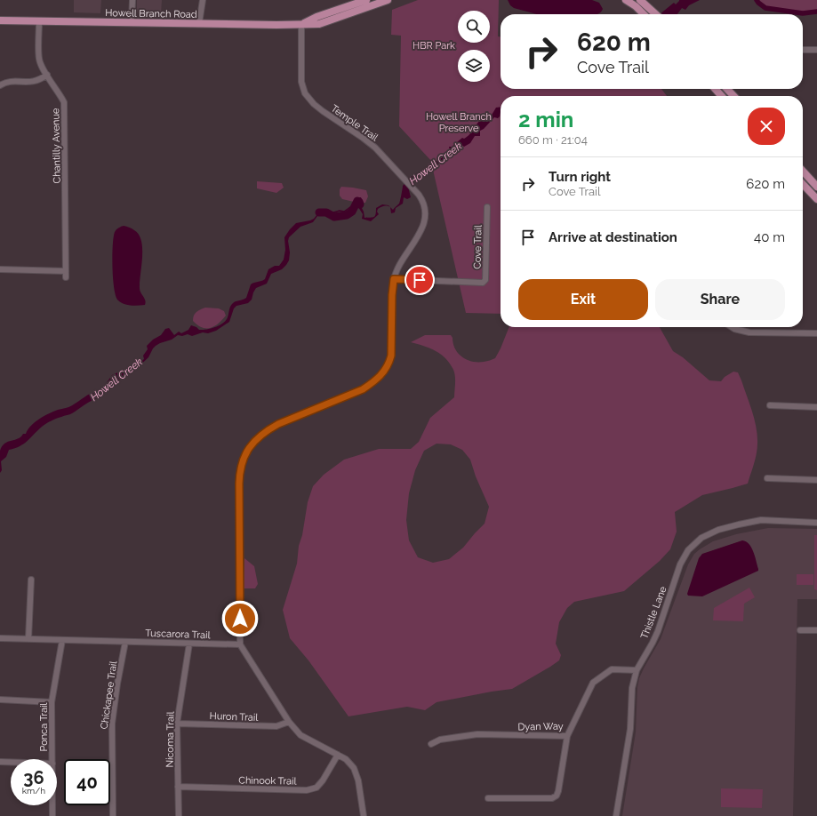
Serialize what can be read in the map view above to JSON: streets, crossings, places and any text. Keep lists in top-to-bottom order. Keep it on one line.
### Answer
{"streets":{"main road":["Howell Branch Road"],"street":["Temple Trail","Chantilly Avenue","Cove Trail","Thistle Lane","Tuscarora Trail","Chickapee Trail","Huron Trail","Dyan Way","Ponca Trail","Nicoma Trail","Chinook Trail"]},"crossings":[["Howell Branch Road","Temple Trail"],["Howell Branch Road","Chantilly Avenue"],["Temple Trail","Cove Trail"],["Temple Trail","Tuscarora Trail"],["Thistle Lane","Dyan Way"],["Tuscarora Trail","Chickapee Trail"],["Tuscarora Trail","Ponca Trail"],["Tuscarora Trail","Nicoma Trail"],["Huron Trail","Nicoma Trail"],["Nicoma Trail","Chinook Trail"]],"water":["Howell Creek"],"parks":["HBR Park","Howell Branch Preserve"],"page":{"turn":["620 m","Cove Trail"],"heading":["2 min","660 m · 21:04"],"list":[{"name":"Turn right","note":"Cove Trail","value":"620 m"},{"name":"Arrive at destination","value":"40 m"}],"buttons":["Exit","Share"],"speed":"36 km/h","limit":"40"}}
